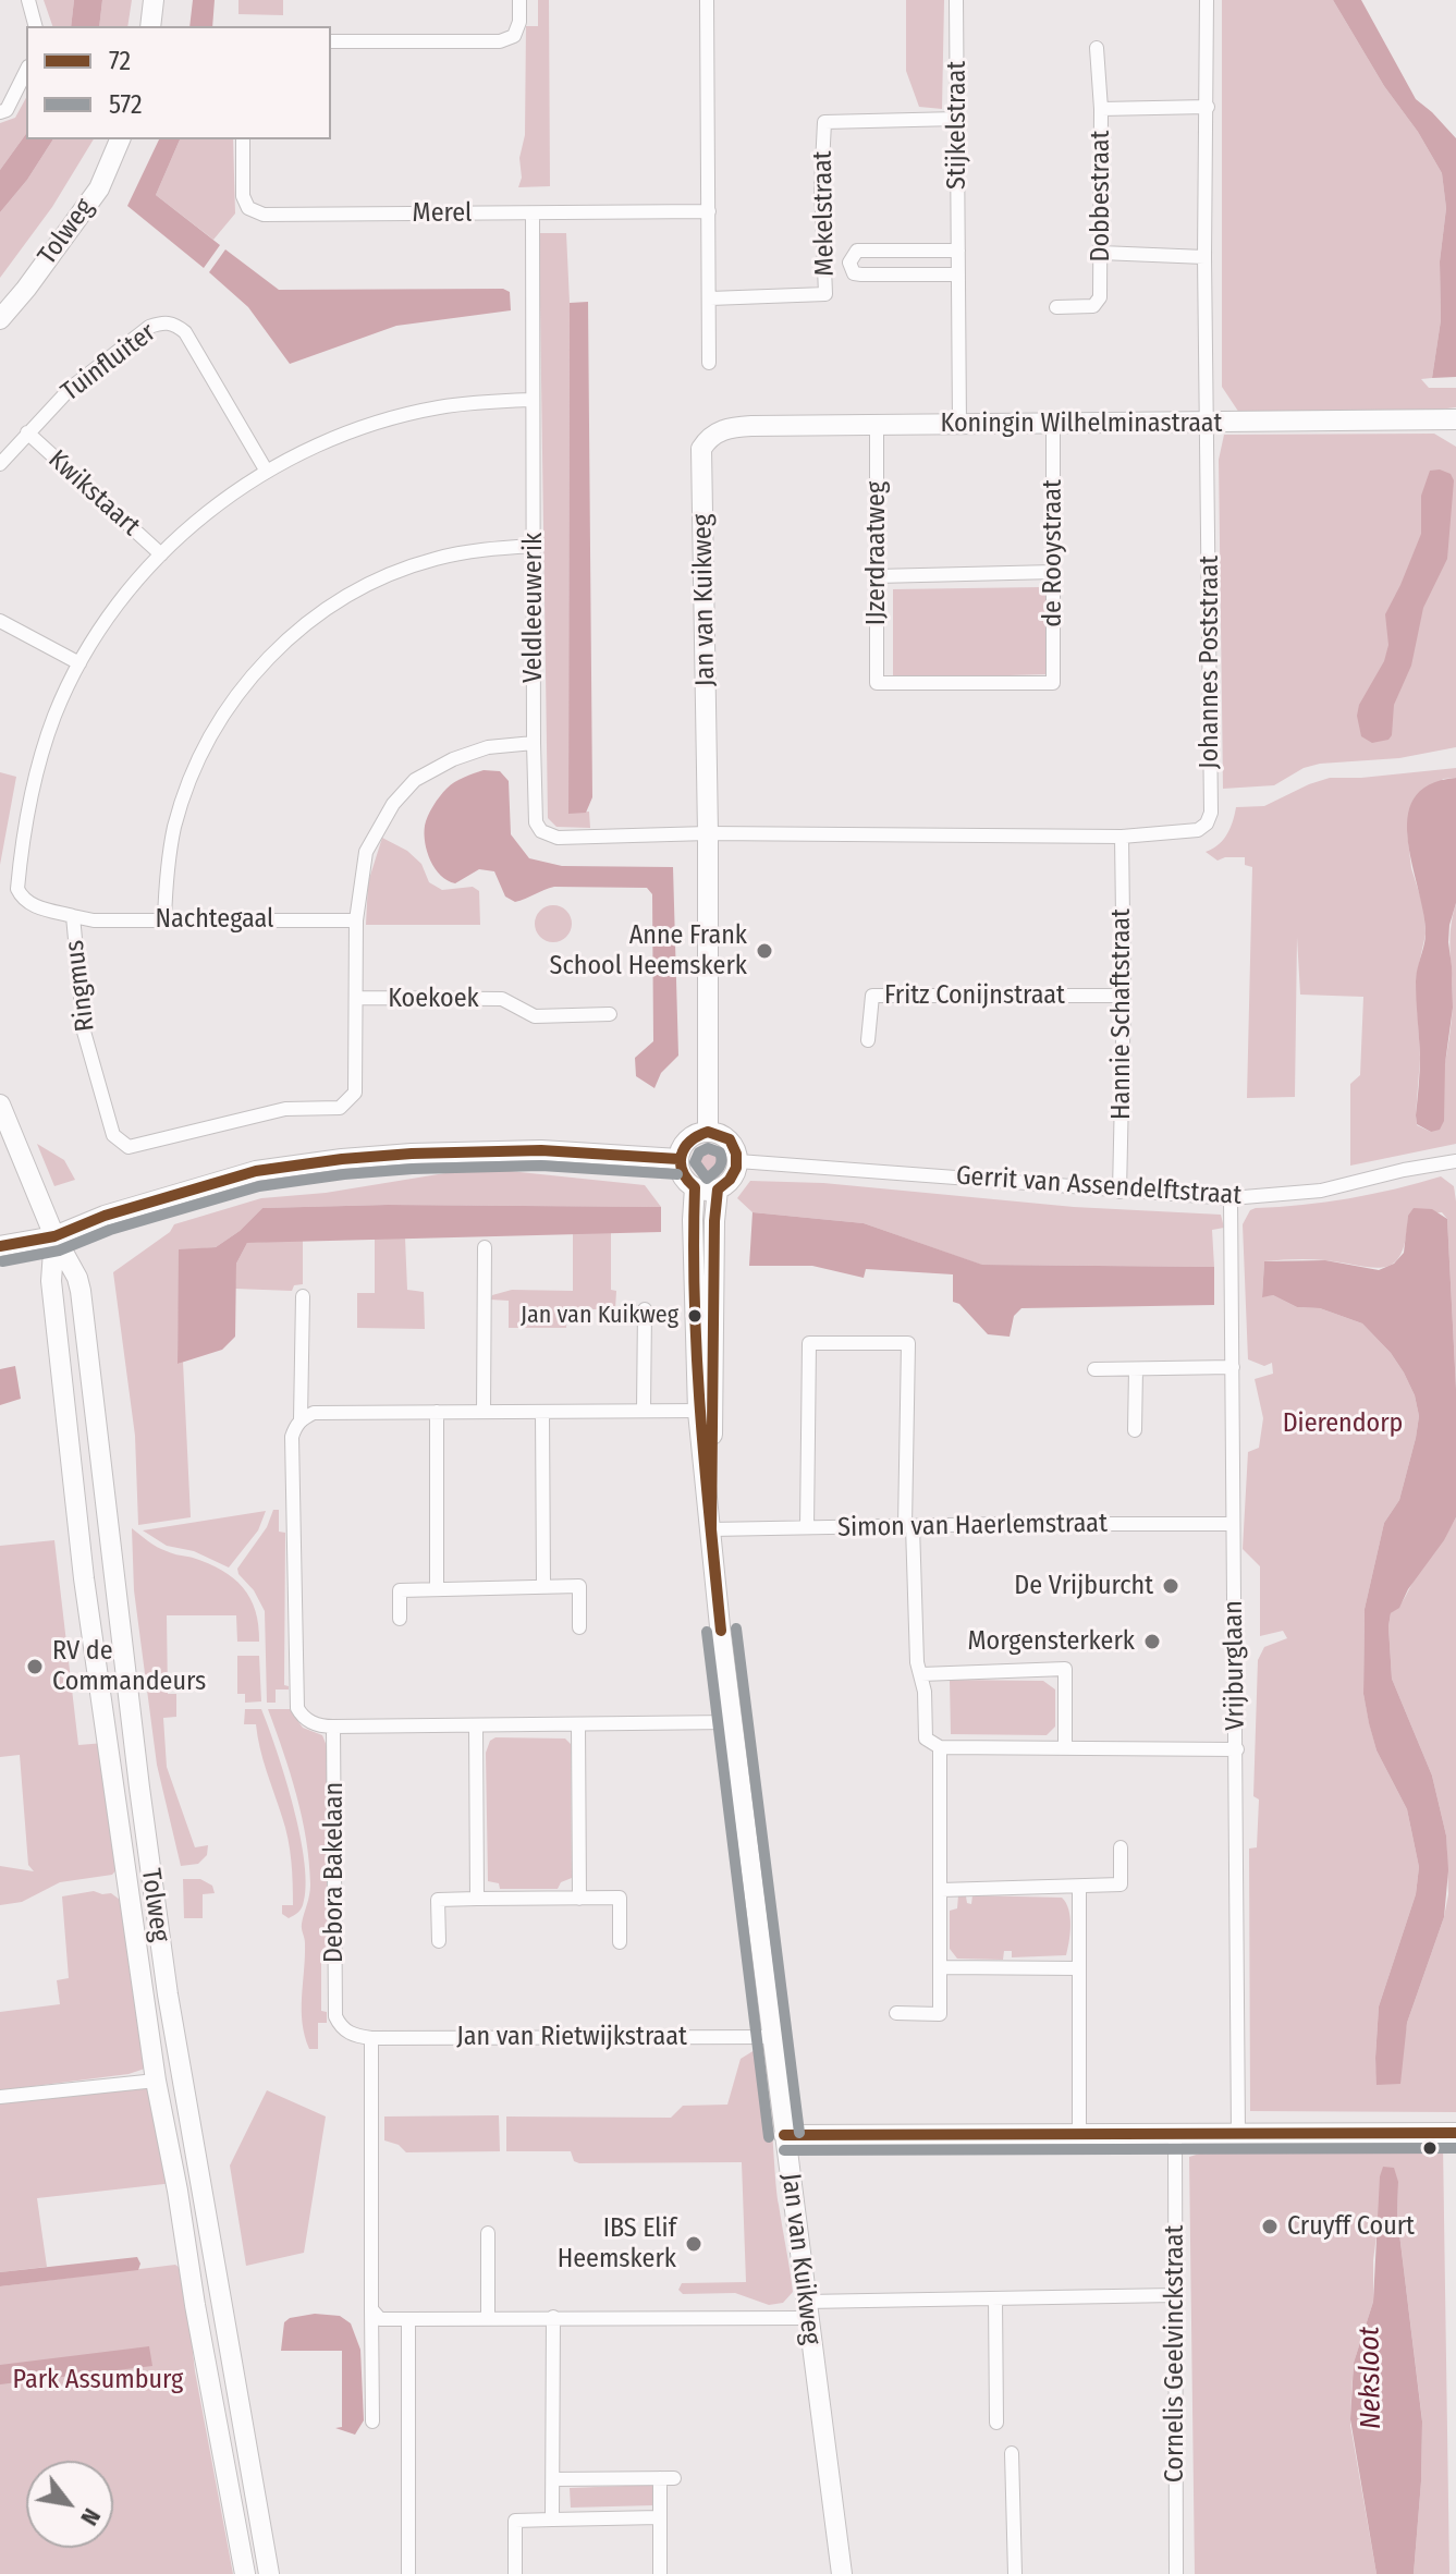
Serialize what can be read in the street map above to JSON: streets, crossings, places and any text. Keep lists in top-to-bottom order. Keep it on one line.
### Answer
{"streets":{"street":["Stijkelstraat","Dobbestraat","Merel","Mekelstraat","Tolweg","Tuinfluiter","Koningin Wilhelminastraat","Kwikstaart","IJzerdraatweg","de Rooystraat","Jan van Kuikweg","Veldleeuwerik","Johannes Poststraat","Nachtegaal","Ringmus","Fritz Conijnstraat","Koekoek","Hannie Schaftstraat","Gerrit van Assendelftstraat","Simon van Haerlemstraat","Vrijburglaan","Debora Bakelaan","Jan van Rietwijkstraat","Cornelis Geelvinckstraat"]},"crossings":[["Stijkelstraat","Mekelstraat"],["Stijkelstraat","Koningin Wilhelminastraat"],["Merel","Veldleeuwerik"],["Tuinfluiter","Kwikstaart"],["Tuinfluiter","Ringmus"],["Koningin Wilhelminastraat","IJzerdraatweg"],["Koningin Wilhelminastraat","de Rooystraat"],["Koningin Wilhelminastraat","Jan van Kuikweg"],["Koningin Wilhelminastraat","Johannes Poststraat"],["Kwikstaart","Ringmus"],["IJzerdraatweg","de Rooystraat"],["Jan van Kuikweg","Veldleeuwerik"],["Jan van Kuikweg","Johannes Poststraat"],["Jan van Kuikweg","Gerrit van Assendelftstraat"],["Jan van Kuikweg","Simon van Haerlemstraat"],["Jan van Kuikweg","Jan van Rietwijkstraat"],["Veldleeuwerik","Johannes Poststraat"],["Veldleeuwerik","Ringmus"],["Johannes Poststraat","Hannie Schaftstraat"],["Nachtegaal","Ringmus"],["Ringmus","Koekoek"],["Fritz Conijnstraat","Hannie Schaftstraat"],["Hannie Schaftstraat","Gerrit van Assendelftstraat"],["Gerrit van Assendelftstraat","Vrijburglaan"],["Simon van Haerlemstraat","Vrijburglaan"],["Debora Bakelaan","Jan van Rietwijkstraat"]],"water":["Neksloot"],"parks":["Dierendorp","Park Assumburg"],"places":["Anne Frank School Heemskerk","Jan van Kuikweg","De Vrijburcht","Morgensterkerk","RV de Commandeurs","Cruyff Court","IBS Elif Heemskerk"],"lines":["transit line 72","transit line 572"],"legend":["72","572"],"north":"bottom right"}
